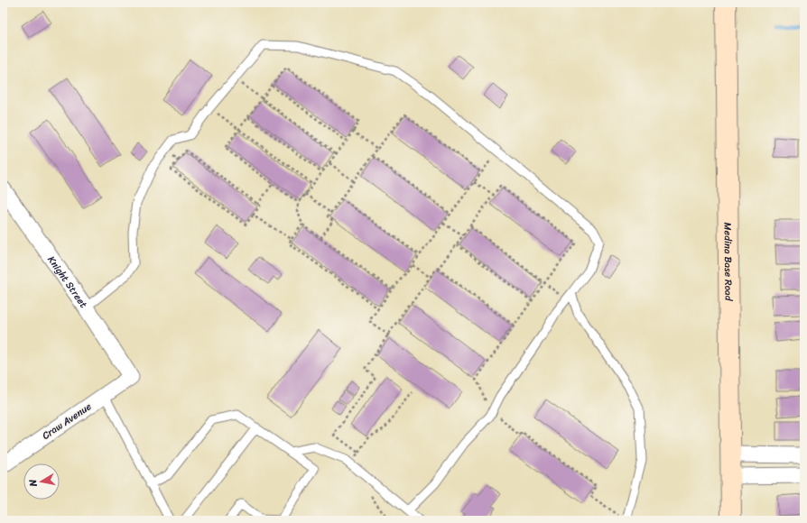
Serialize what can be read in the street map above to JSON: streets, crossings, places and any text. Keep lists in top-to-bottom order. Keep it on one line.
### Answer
{"streets":{"street":["Medina Base Road","Knight Street","Craw Avenue"]},"crossings":[["Knight Street","Craw Avenue"]],"north":"left"}
